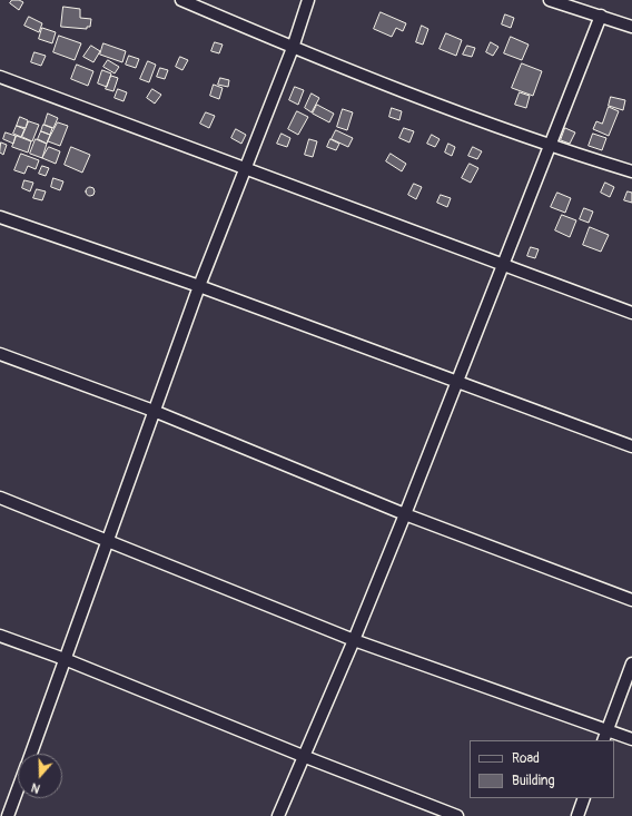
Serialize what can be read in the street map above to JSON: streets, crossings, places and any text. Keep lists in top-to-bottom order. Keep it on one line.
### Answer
{"legend":["Road","Building"],"north":"bottom"}
